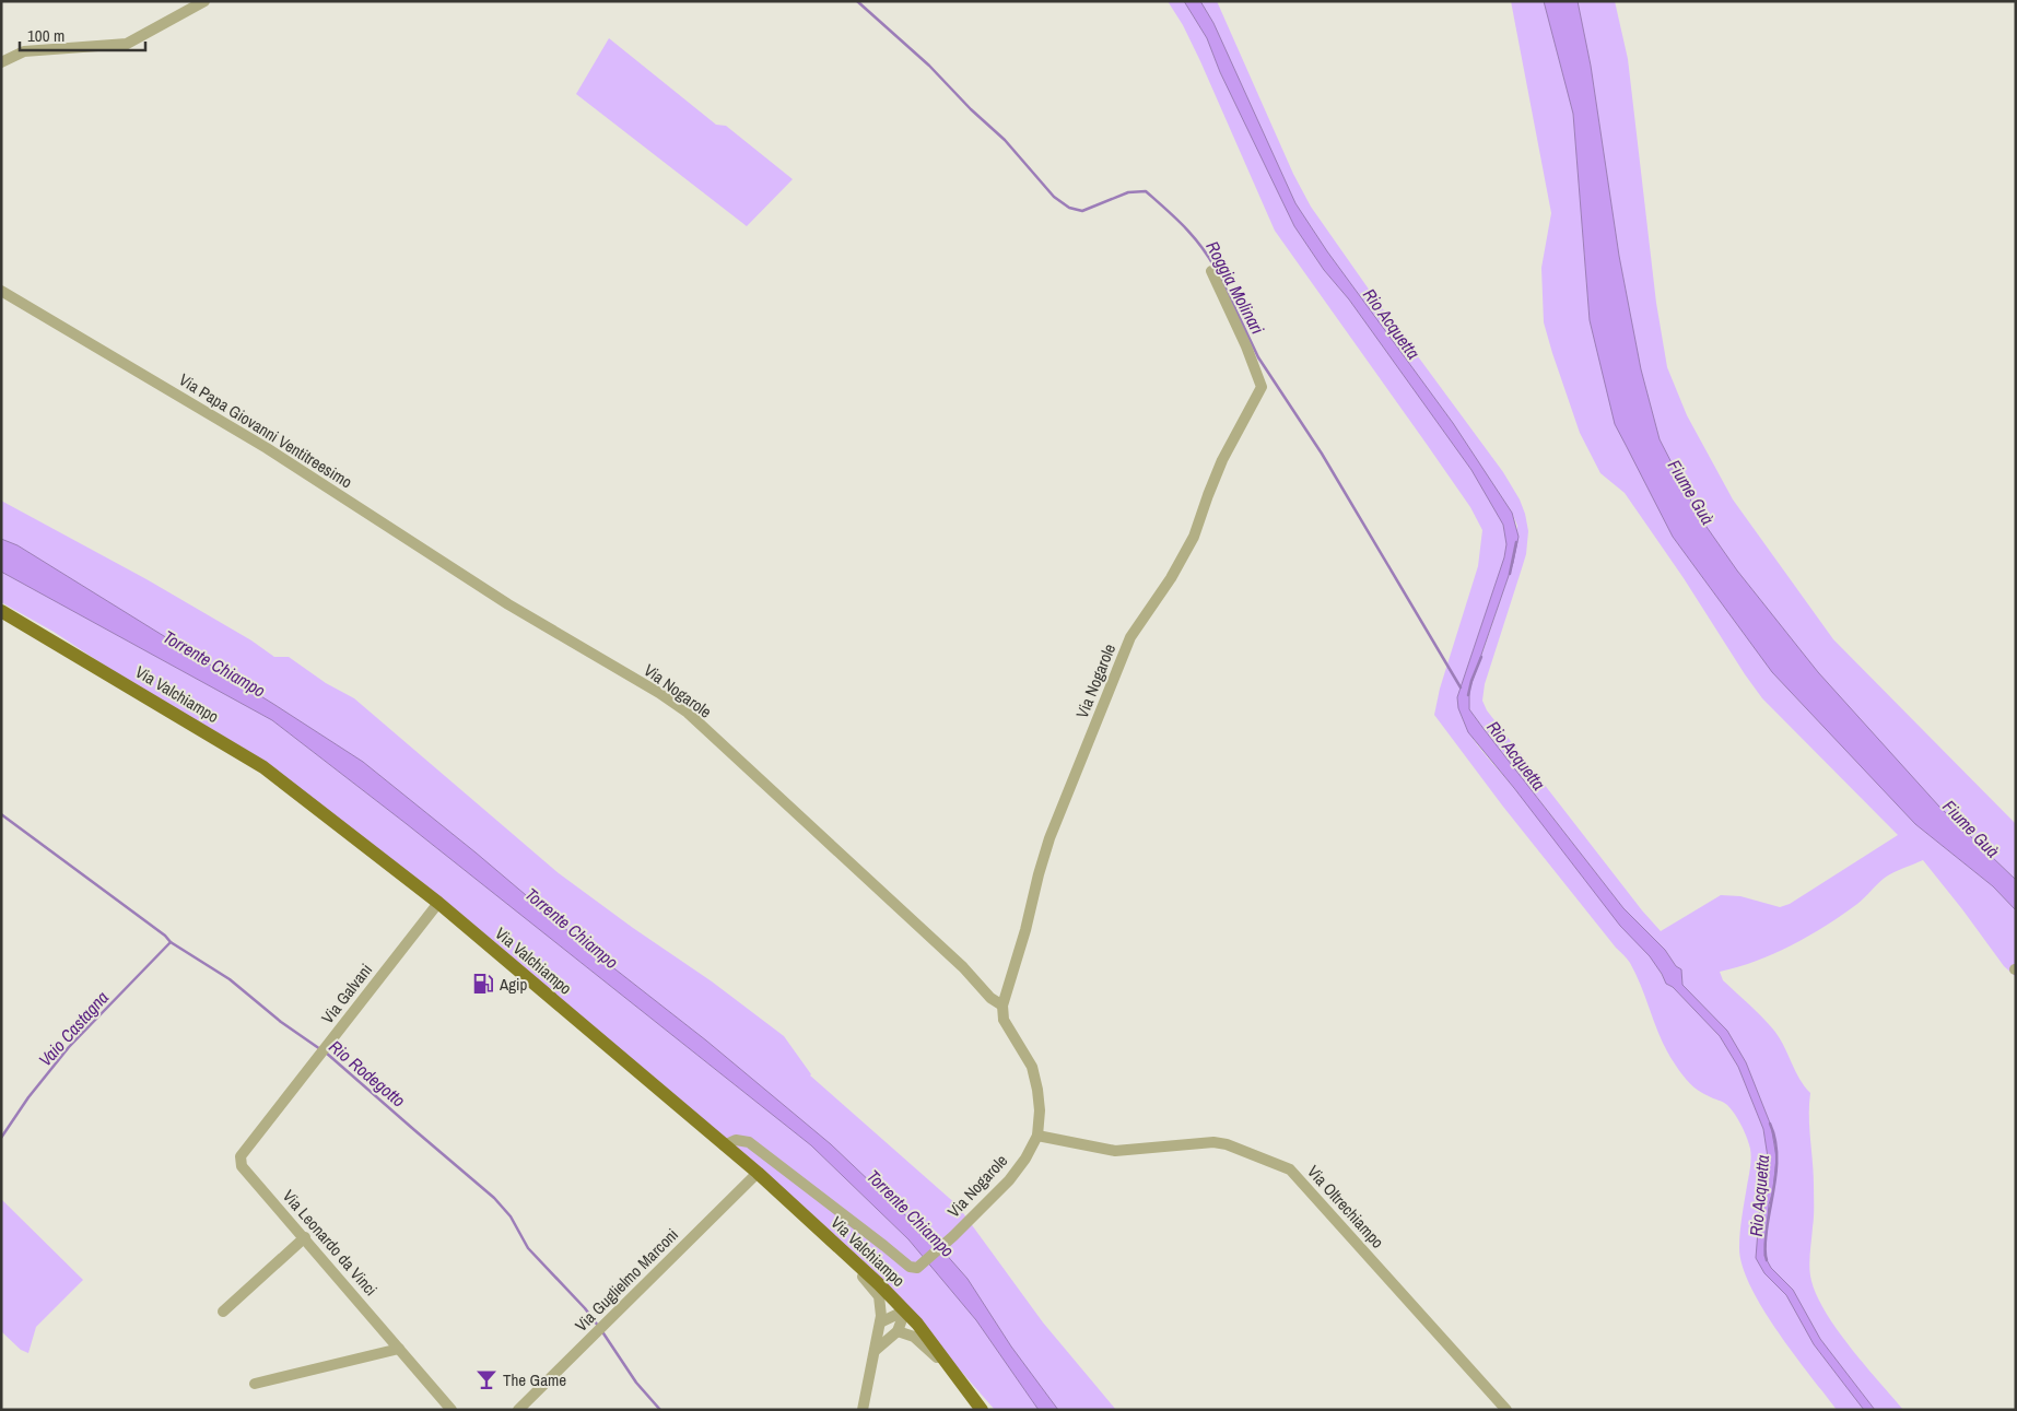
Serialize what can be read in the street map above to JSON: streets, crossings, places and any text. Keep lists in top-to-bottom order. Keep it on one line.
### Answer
{"streets":{"main road":["Via Valchiampo"],"street":["Via Papa Giovanni Ventitreesimo","Via Nogarole","Via Galvani","Via Oltrechiampo","Via Leonardo da Vinci","Via Guglielmo Marconi"]},"crossings":[["Via Papa Giovanni Ventitreesimo","Via Nogarole"],["Via Nogarole","Via Valchiampo"],["Via Nogarole","Via Oltrechiampo"],["Via Valchiampo","Via Galvani"],["Via Valchiampo","Via Guglielmo Marconi"],["Via Galvani","Via Leonardo da Vinci"]],"water":["Roggia Molinari","Rio Acquetta","Fiume Guà","Torrente Chiampo","Vaio Castagna","Rio Rodegotto"],"places":{"fuel station":["Agip"],"bar":["The Game"]},"scale_bar":"100 m"}
